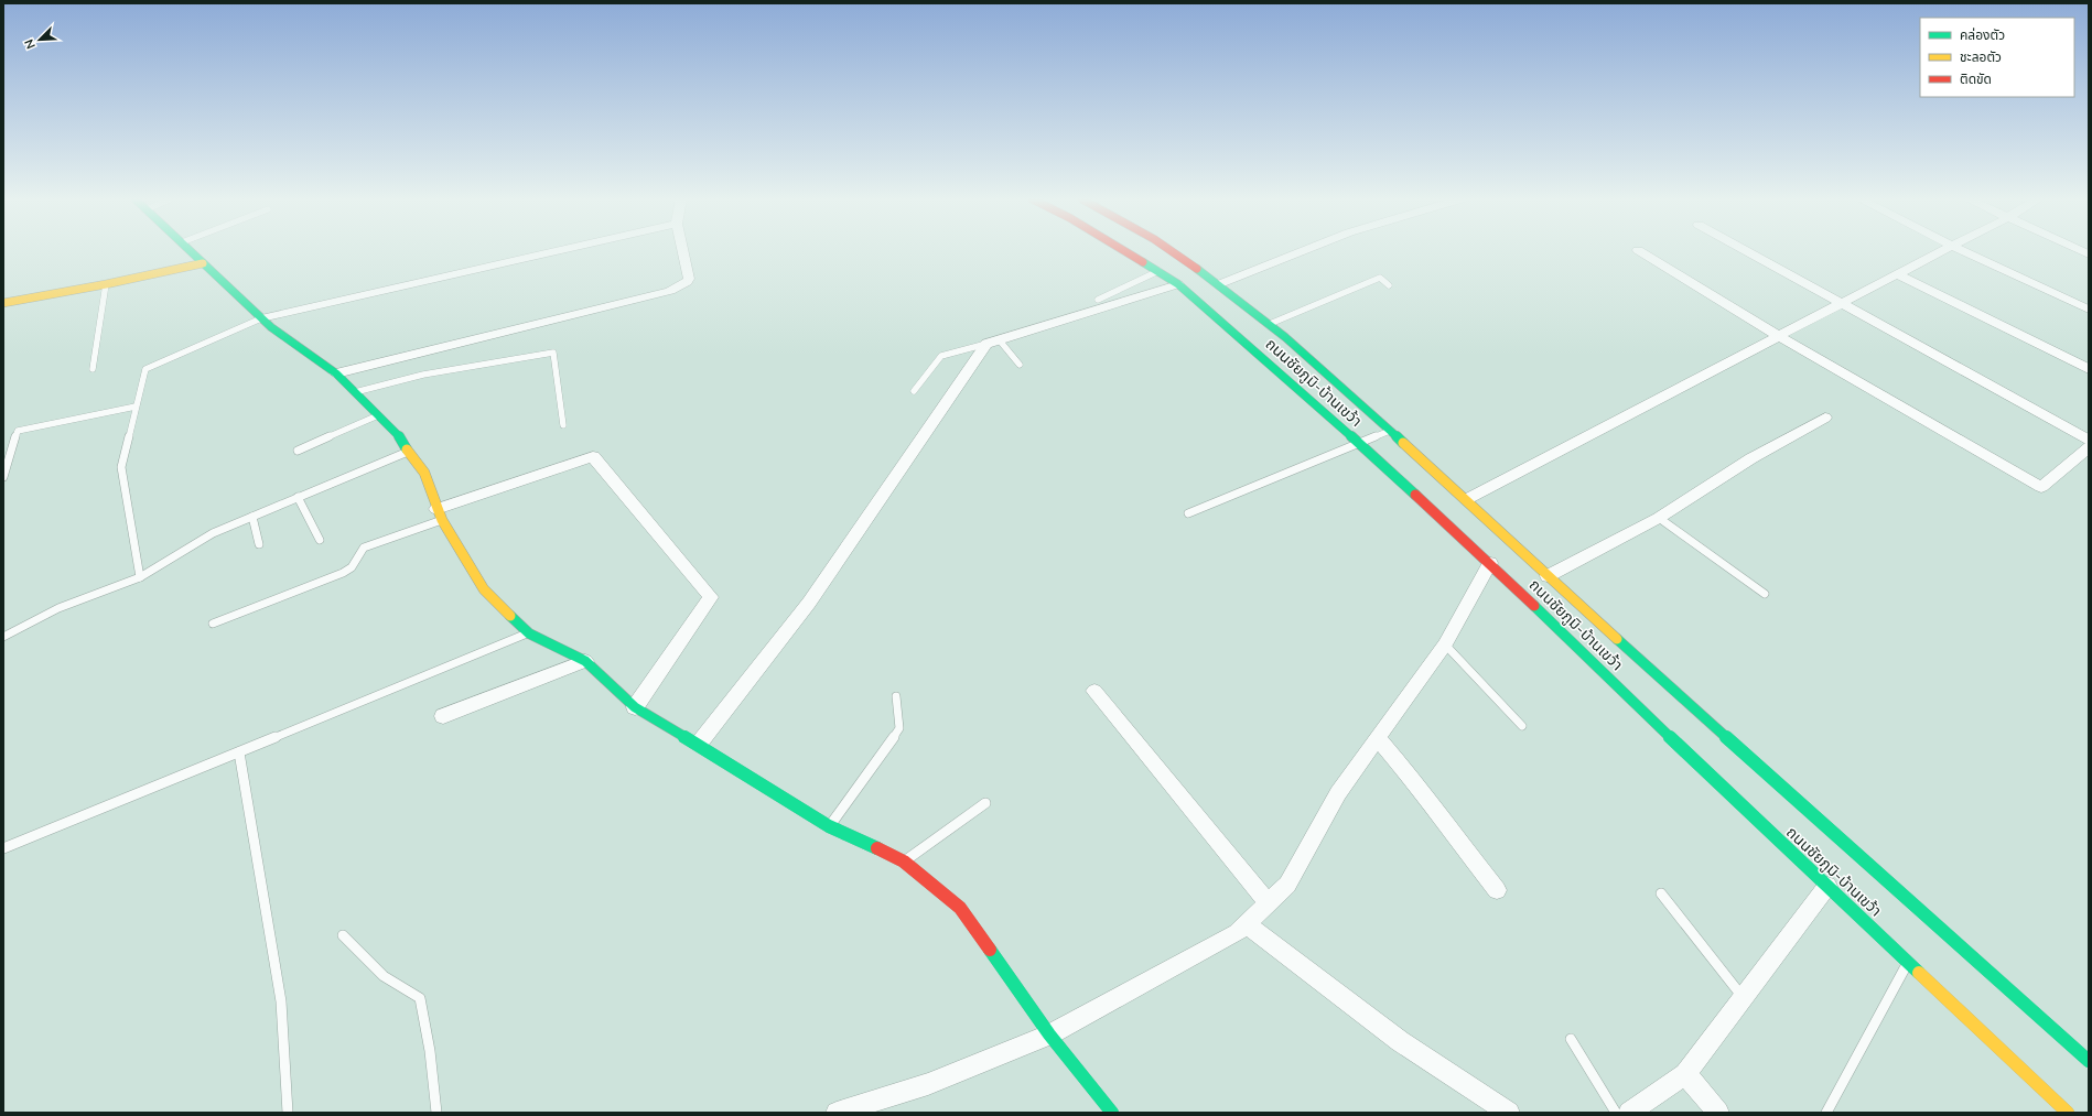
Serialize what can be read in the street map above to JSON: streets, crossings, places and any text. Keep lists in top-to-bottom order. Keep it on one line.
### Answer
{"streets":{"main road":["ถนนชัยภูมิ-บ้านเขว้า"]},"legend":["คล่องตัว","ชะลอตัว","ติดขัด"],"north":"bottom left"}
